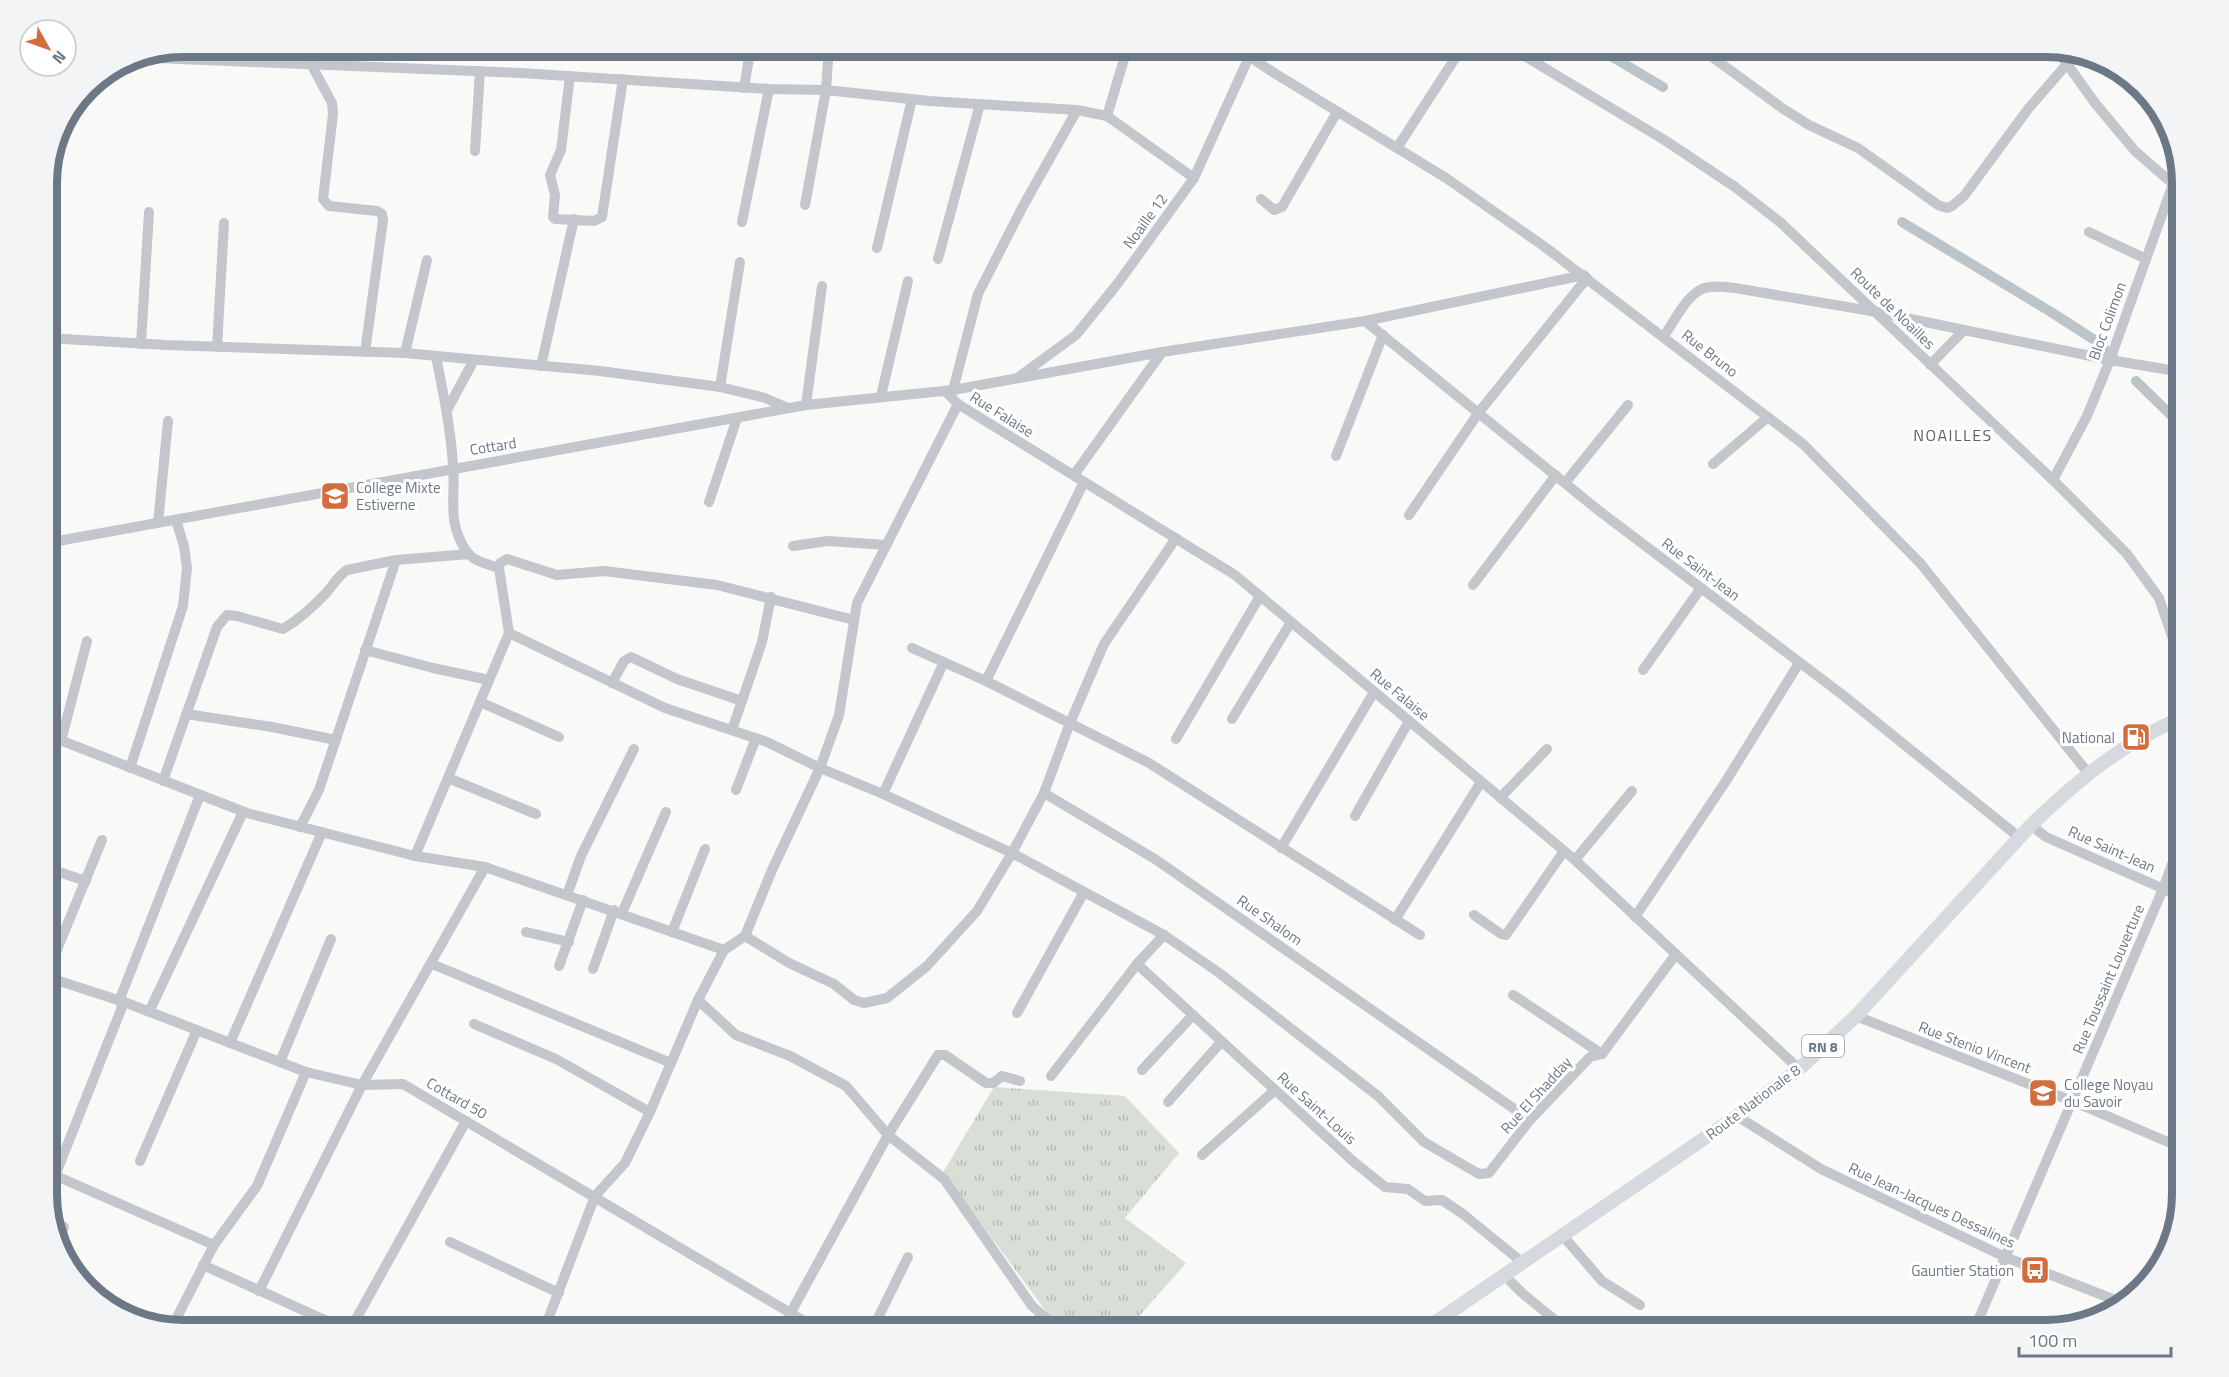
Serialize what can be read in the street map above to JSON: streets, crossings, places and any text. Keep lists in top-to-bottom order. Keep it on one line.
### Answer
{"streets":{"main road":["RN 8","Route Nationale 8"],"street":["Noaille 12","Route de Noailles","Bloc Colimon","Rue Bruno","Rue Falaise","Cottard","Rue Saint-Jean","Rue Shalom","Rue Toussaint Louverture","Rue Stenio Vincent","Rue El Shadday","Cottard 50","Rue Saint-Louis","Rue Jean-Jacques Dessalines"]},"crossings":[["Noaille 12","Rue Bruno"],["Noaille 12","Cottard"],["Route de Noailles","Bloc Colimon"],["Rue Bruno","Cottard"],["Rue Bruno","Route Nationale 8"],["Rue Falaise","Cottard"],["Rue Falaise","Rue El Shadday"],["Rue Falaise","Route Nationale 8"],["Cottard","Rue Saint-Jean"],["Rue Saint-Jean","Rue Toussaint Louverture"],["Rue Saint-Jean","Route Nationale 8"],["Rue Shalom","Rue El Shadday"],["Rue Toussaint Louverture","Rue Stenio Vincent"],["Rue Toussaint Louverture","Rue Jean-Jacques Dessalines"],["Rue Stenio Vincent","Route Nationale 8"],["Route Nationale 8","Rue Saint-Louis"],["Route Nationale 8","Rue Jean-Jacques Dessalines"]],"districts":["NOAILLES"],"places":{"school or university":["College Mixte Estiverne","College Noyau du Savoir"],"fuel station":["National"],"bus stop":["Gauntier Station"]},"scale_bar":"100 m","north":"bottom right"}
